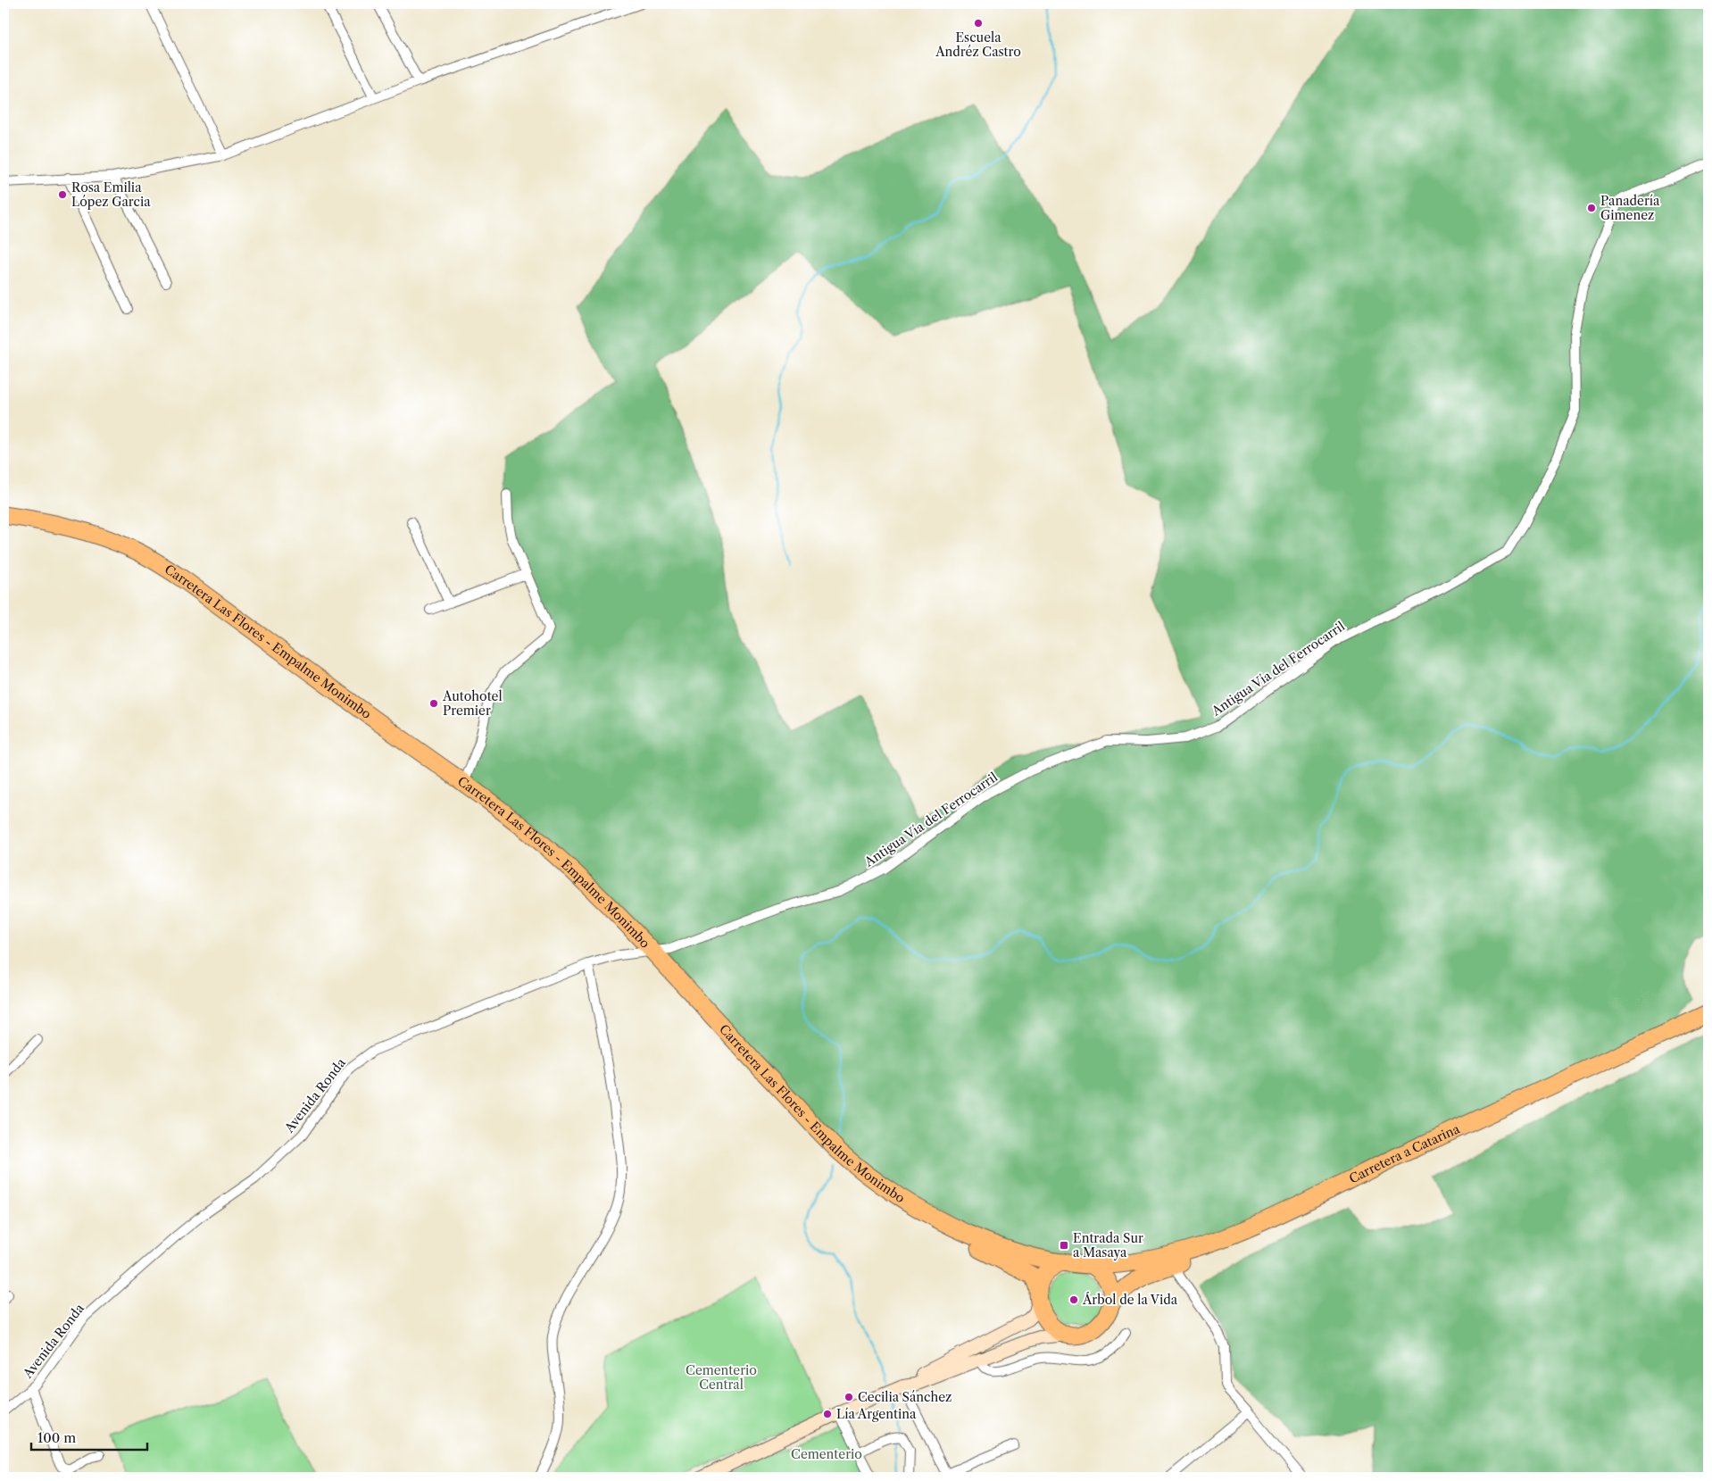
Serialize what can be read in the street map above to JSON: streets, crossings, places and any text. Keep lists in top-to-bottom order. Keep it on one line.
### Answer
{"streets":{"highway":["Carretera Las Flores - Empalme Monimbo","Carretera a Catarina"],"street":["Antigua Vía del Ferrocarril","Avenida Ronda"]},"crossings":[["Carretera Las Flores - Empalme Monimbo","Antigua Vía del Ferrocarril"],["Carretera Las Flores - Empalme Monimbo","Avenida Ronda"],["Carretera Las Flores - Empalme Monimbo","Carretera a Catarina"],["Antigua Vía del Ferrocarril","Avenida Ronda"]],"parks":["Cementerio Central","Cementerio"],"places":{"other":["Escuela Andréz Castro","Rosa Emilia López Garcia","Panadería Gimenez","Autohotel Premier","Árbol de la Vida","Cecilia Sánchez","Lía Argentina"],"transit":["Entrada Sur a Masaya"]},"scale_bar":"100 m"}
